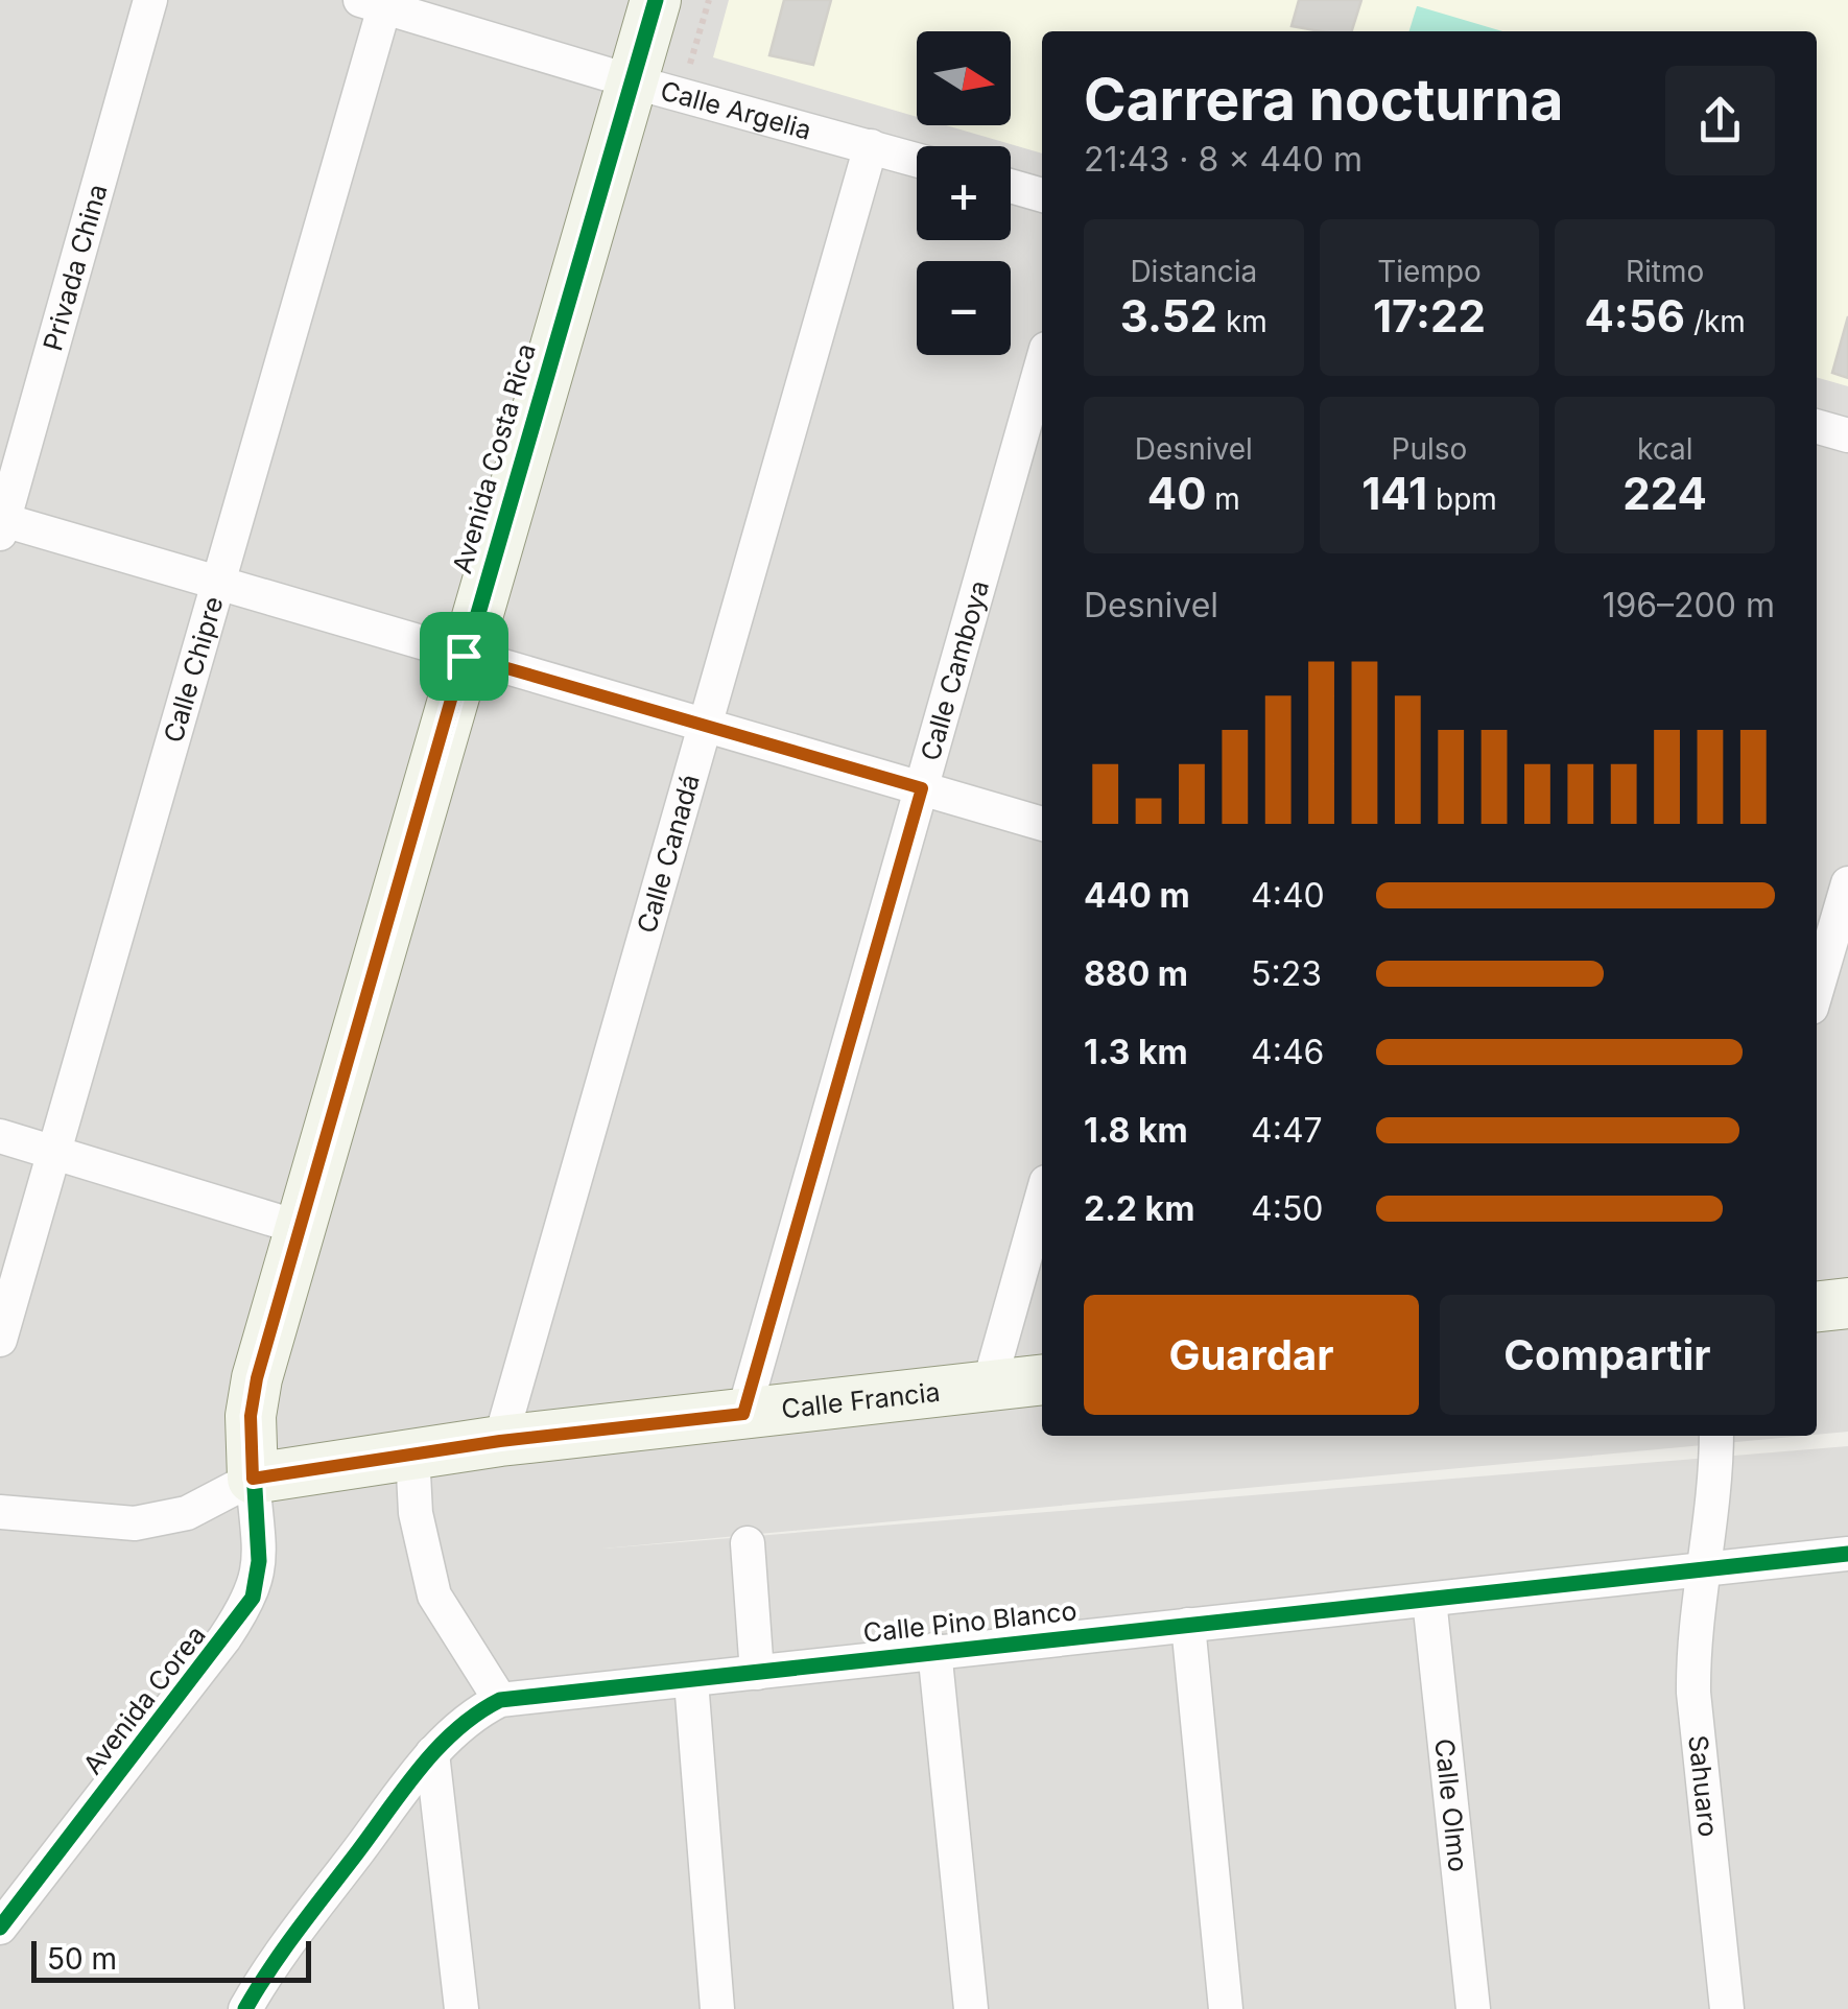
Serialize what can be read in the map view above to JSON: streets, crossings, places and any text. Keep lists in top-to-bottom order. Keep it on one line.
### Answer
{"streets":{"street":["Calle Argelia","Privada China","Avenida Costa Rica","Calle Chipre","Calle Camboya","Calle Canadá","Calle Francia","Calle Pino Blanco","Avenida Corea","Sahuaro","Calle Olmo"]},"crossings":[["Calle Argelia","Avenida Costa Rica"],["Calle Argelia","Calle Chipre"],["Calle Argelia","Calle Canadá"],["Avenida Costa Rica","Calle Francia"],["Avenida Costa Rica","Avenida Corea"],["Calle Camboya","Calle Francia"],["Calle Canadá","Calle Francia"],["Calle Francia","Avenida Corea"],["Calle Pino Blanco","Sahuaro"],["Calle Pino Blanco","Calle Olmo"]],"scale_bar":"50 m","north":"right","page":{"map_buttons":["+","−"],"heading":["Carrera nocturna","21:43 · 8 × 440 m"],"stats":[["Distancia","3.52 km"],["Tiempo","17:22"],["Ritmo","4:56 /km"],["Desnivel","40 m"],["Pulso","141 bpm"],["kcal","224"]],"chart":["Desnivel","196–200 m"],"list":[{"name":"440 m","note":"4:40"},{"name":"880 m","note":"5:23"},{"name":"1.3 km","note":"4:46"},{"name":"1.8 km","note":"4:47"},{"name":"2.2 km","note":"4:50"}],"buttons":["Guardar","Compartir"],"scale":"50 m"}}
